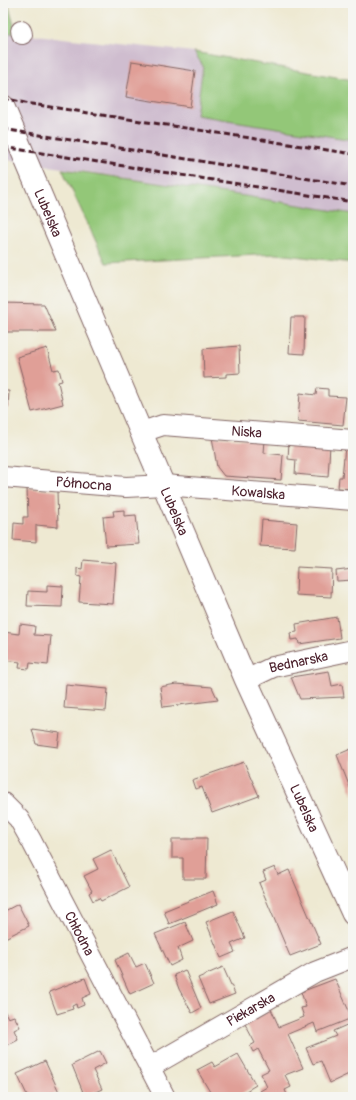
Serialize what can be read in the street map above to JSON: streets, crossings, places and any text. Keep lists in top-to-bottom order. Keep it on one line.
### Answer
{"streets":{"main road":["Lubelska"],"street":["Niska","Północna","Kowalska","Bednarska","Chłodna","Piekarska"]},"crossings":[["Lubelska","Niska"],["Lubelska","Północna"],["Lubelska","Kowalska"],["Lubelska","Bednarska"],["Północna","Kowalska"],["Chłodna","Piekarska"]]}
